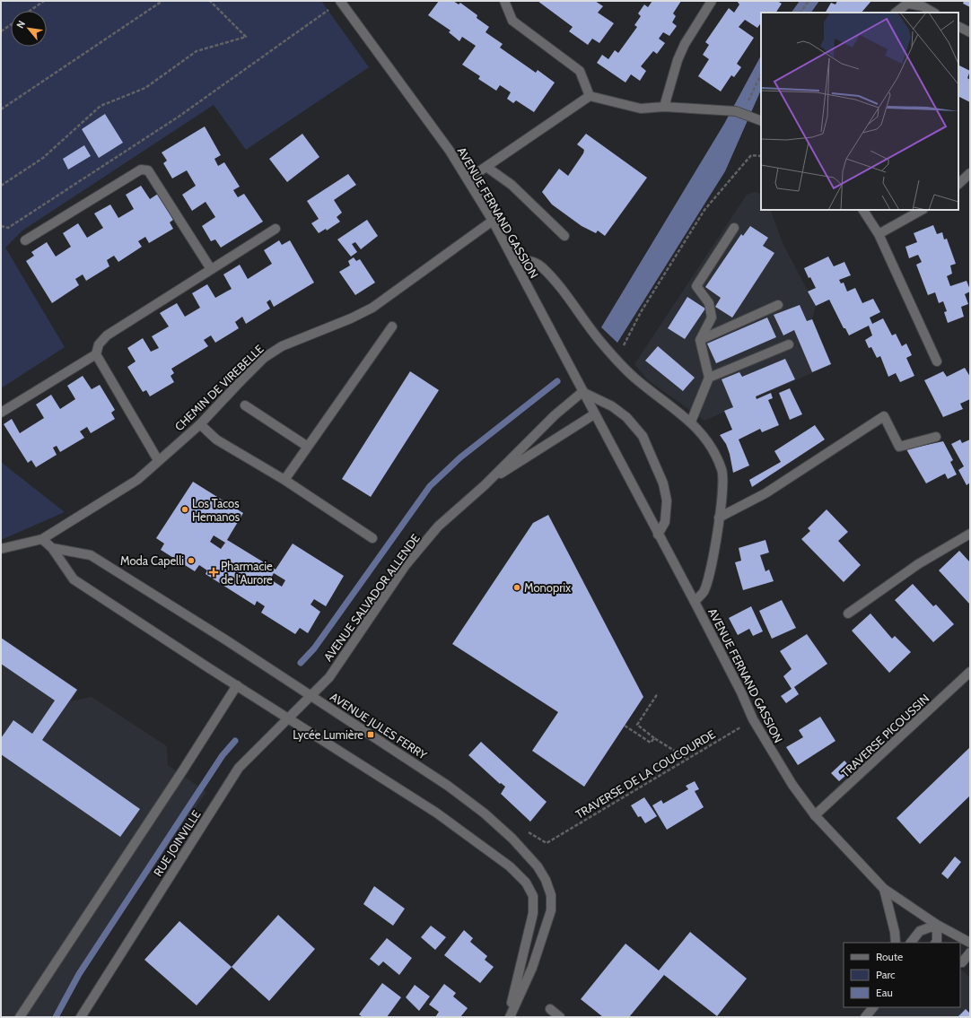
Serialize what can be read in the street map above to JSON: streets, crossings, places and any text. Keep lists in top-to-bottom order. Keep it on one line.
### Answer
{"streets":{"street":["AVENUE FERNAND GASSION","CHEMIN DE VIREBELLE","AVENUE SALVADOR ALLENDE","AVENUE JULES FERRY","TRAVERSE PICOUSSIN","RUE JOINVILLE"],"path":["TRAVERSE DE LA COUCOURDE"]},"crossings":[["AVENUE FERNAND GASSION","CHEMIN DE VIREBELLE"],["AVENUE FERNAND GASSION","AVENUE SALVADOR ALLENDE"],["AVENUE FERNAND GASSION","TRAVERSE PICOUSSIN"],["AVENUE FERNAND GASSION","TRAVERSE DE LA COUCOURDE"],["CHEMIN DE VIREBELLE","AVENUE JULES FERRY"],["AVENUE SALVADOR ALLENDE","AVENUE JULES FERRY"],["AVENUE SALVADOR ALLENDE","RUE JOINVILLE"],["AVENUE JULES FERRY","RUE JOINVILLE"]],"places":{"other":["Los Tacos Hemanos","Moda Capelli","Monoprix"],"health":["Pharmacie de l'Aurore"],"transit":["Lycée Lumière"]},"legend":["Route","Parc","Eau"],"north":"top left"}
